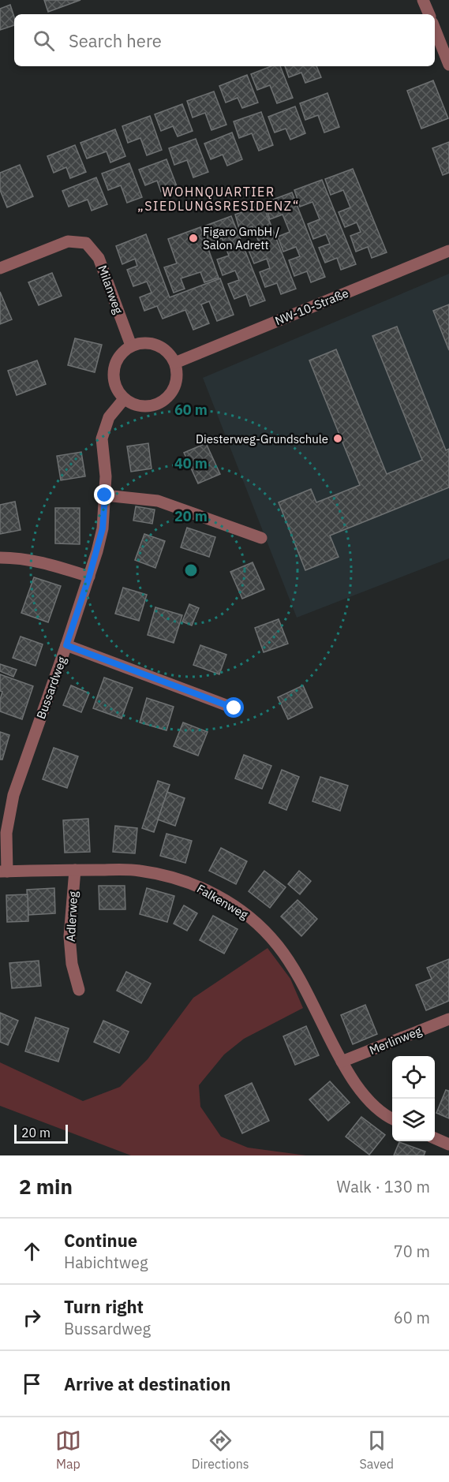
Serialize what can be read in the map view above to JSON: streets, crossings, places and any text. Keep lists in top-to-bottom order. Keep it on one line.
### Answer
{"streets":{"street":["Milanweg","NW-10-Straße","Bussardweg","Falkenweg","Adlerweg","Merlinweg"]},"crossings":[["Milanweg","NW-10-Straße"],["Milanweg","Bussardweg"],["NW-10-Straße","Bussardweg"],["Bussardweg","Falkenweg"],["Falkenweg","Adlerweg"],["Falkenweg","Merlinweg"]],"districts":["WOHNQUARTIER „SIEDLUNGSRESIDENZ“"],"places":["Figaro GmbH / Salon Adrett","Diesterweg-Grundschule"],"scale_bar":"20 m","page":{"search":"Search here","scale":"20 m","heading":["2 min","Walk · 130 m"],"list":[["Continue","Habichtweg","70 m"],["Turn right","Bussardweg","60 m"],"Arrive at destination"],"nav":["Map","Directions","Saved"]},"rings":["60 m","40 m","20 m"]}
